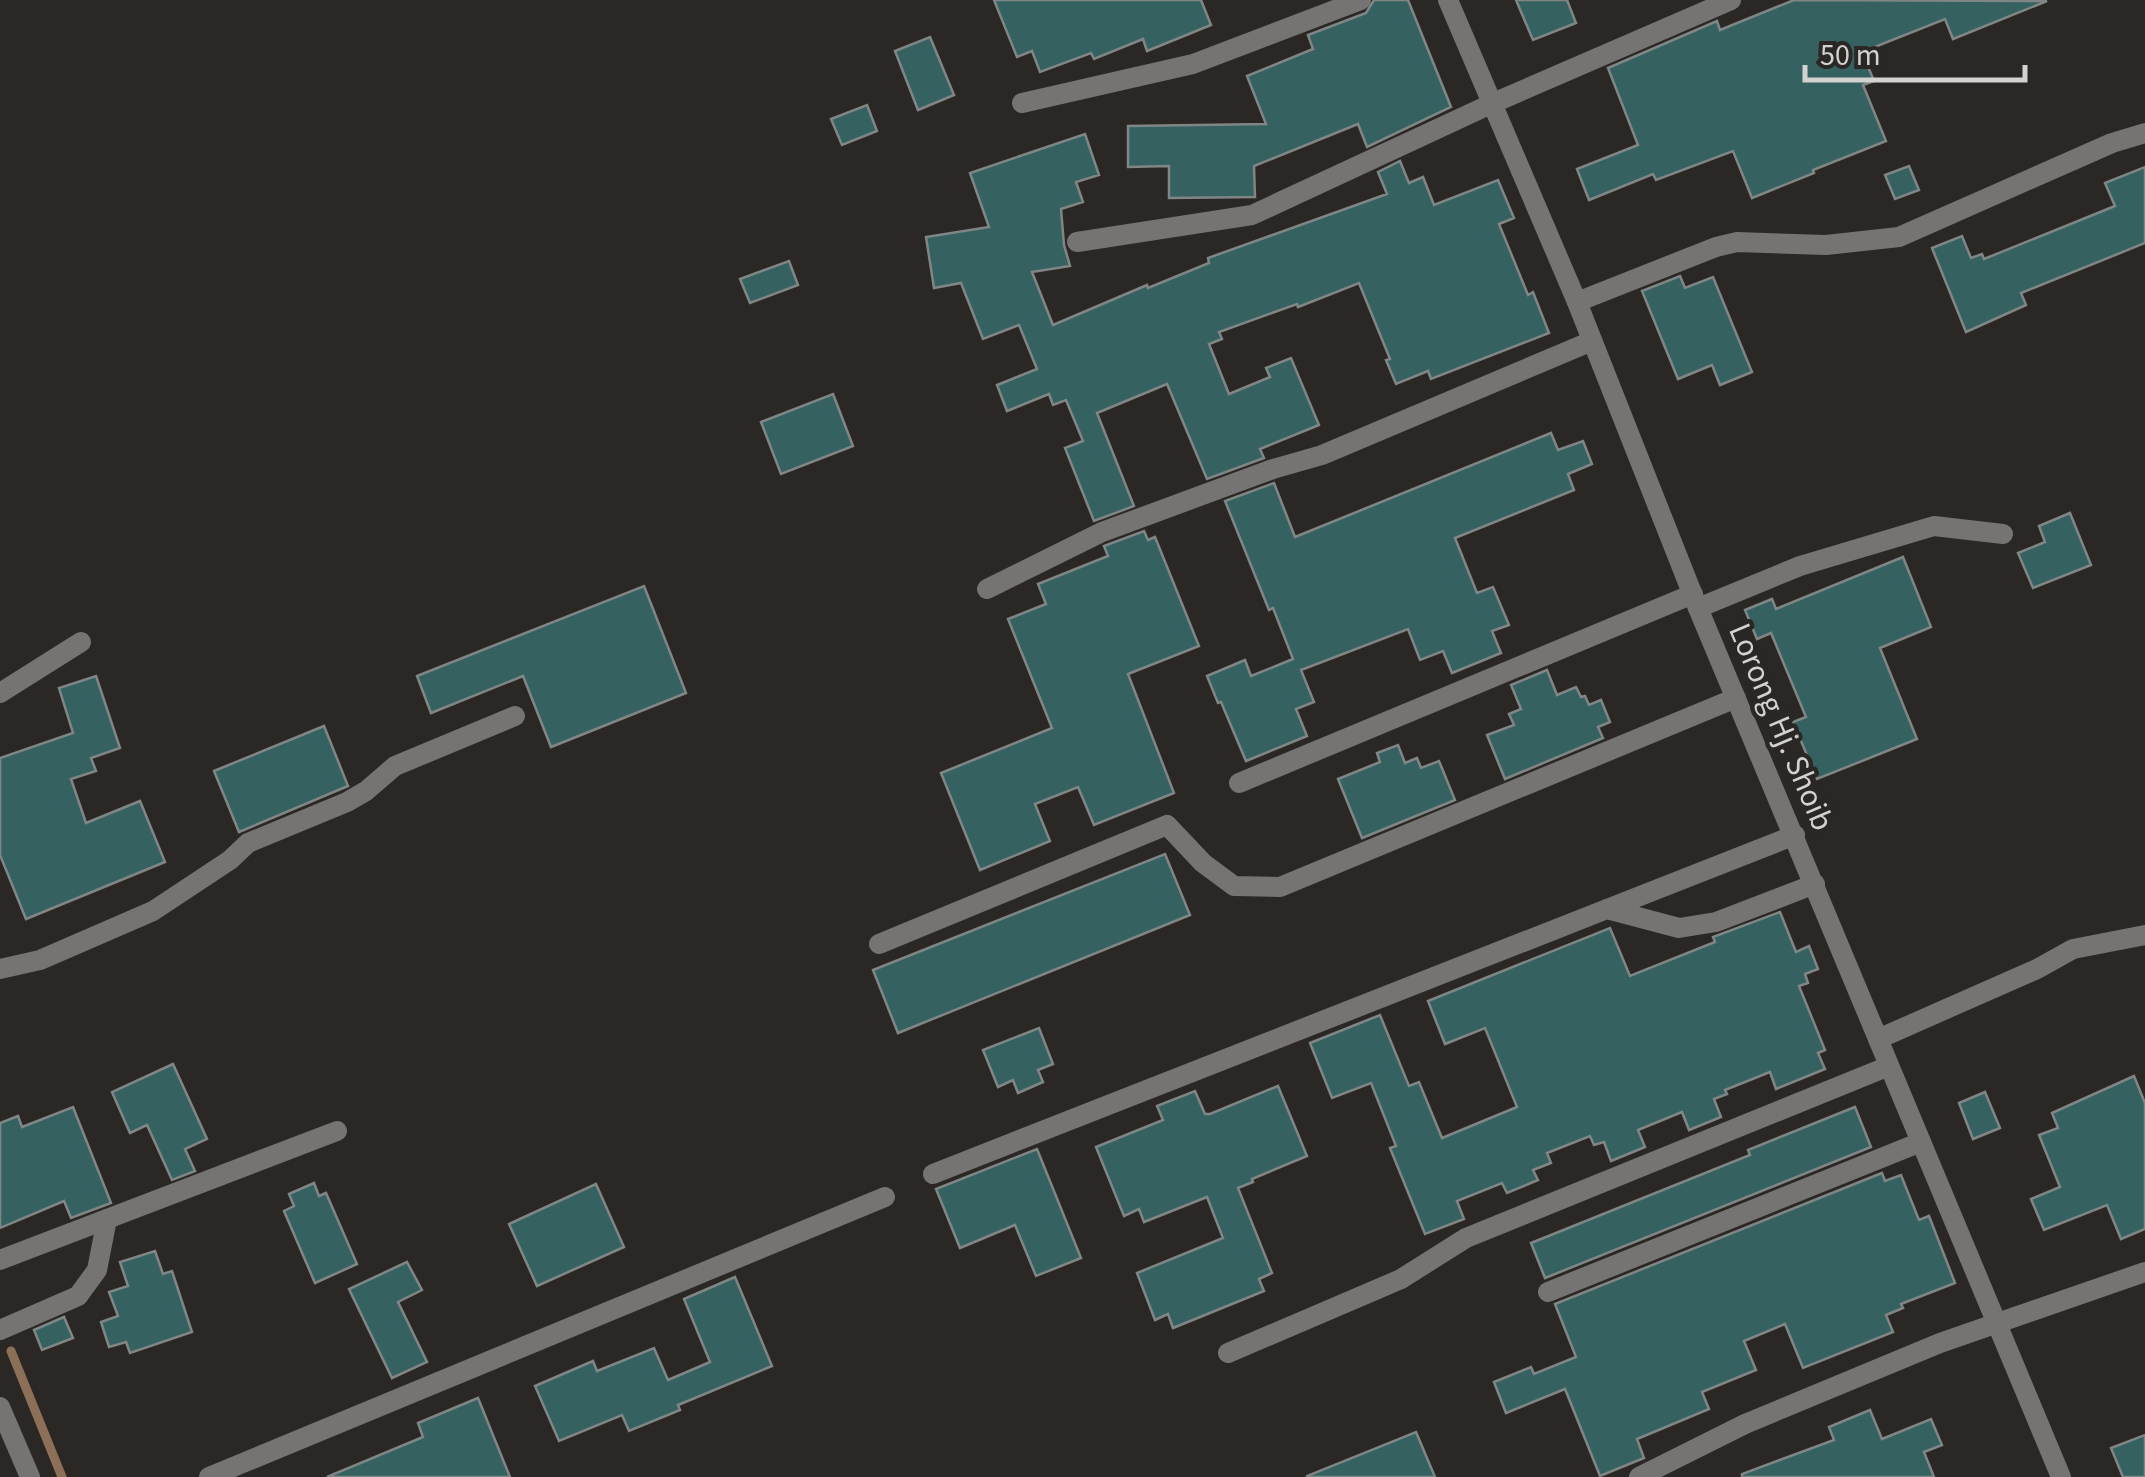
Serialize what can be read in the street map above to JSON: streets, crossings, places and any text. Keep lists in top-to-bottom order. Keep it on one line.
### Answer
{"streets":{"street":["Lorong Hj. Shoib"]},"scale_bar":"50 m"}
